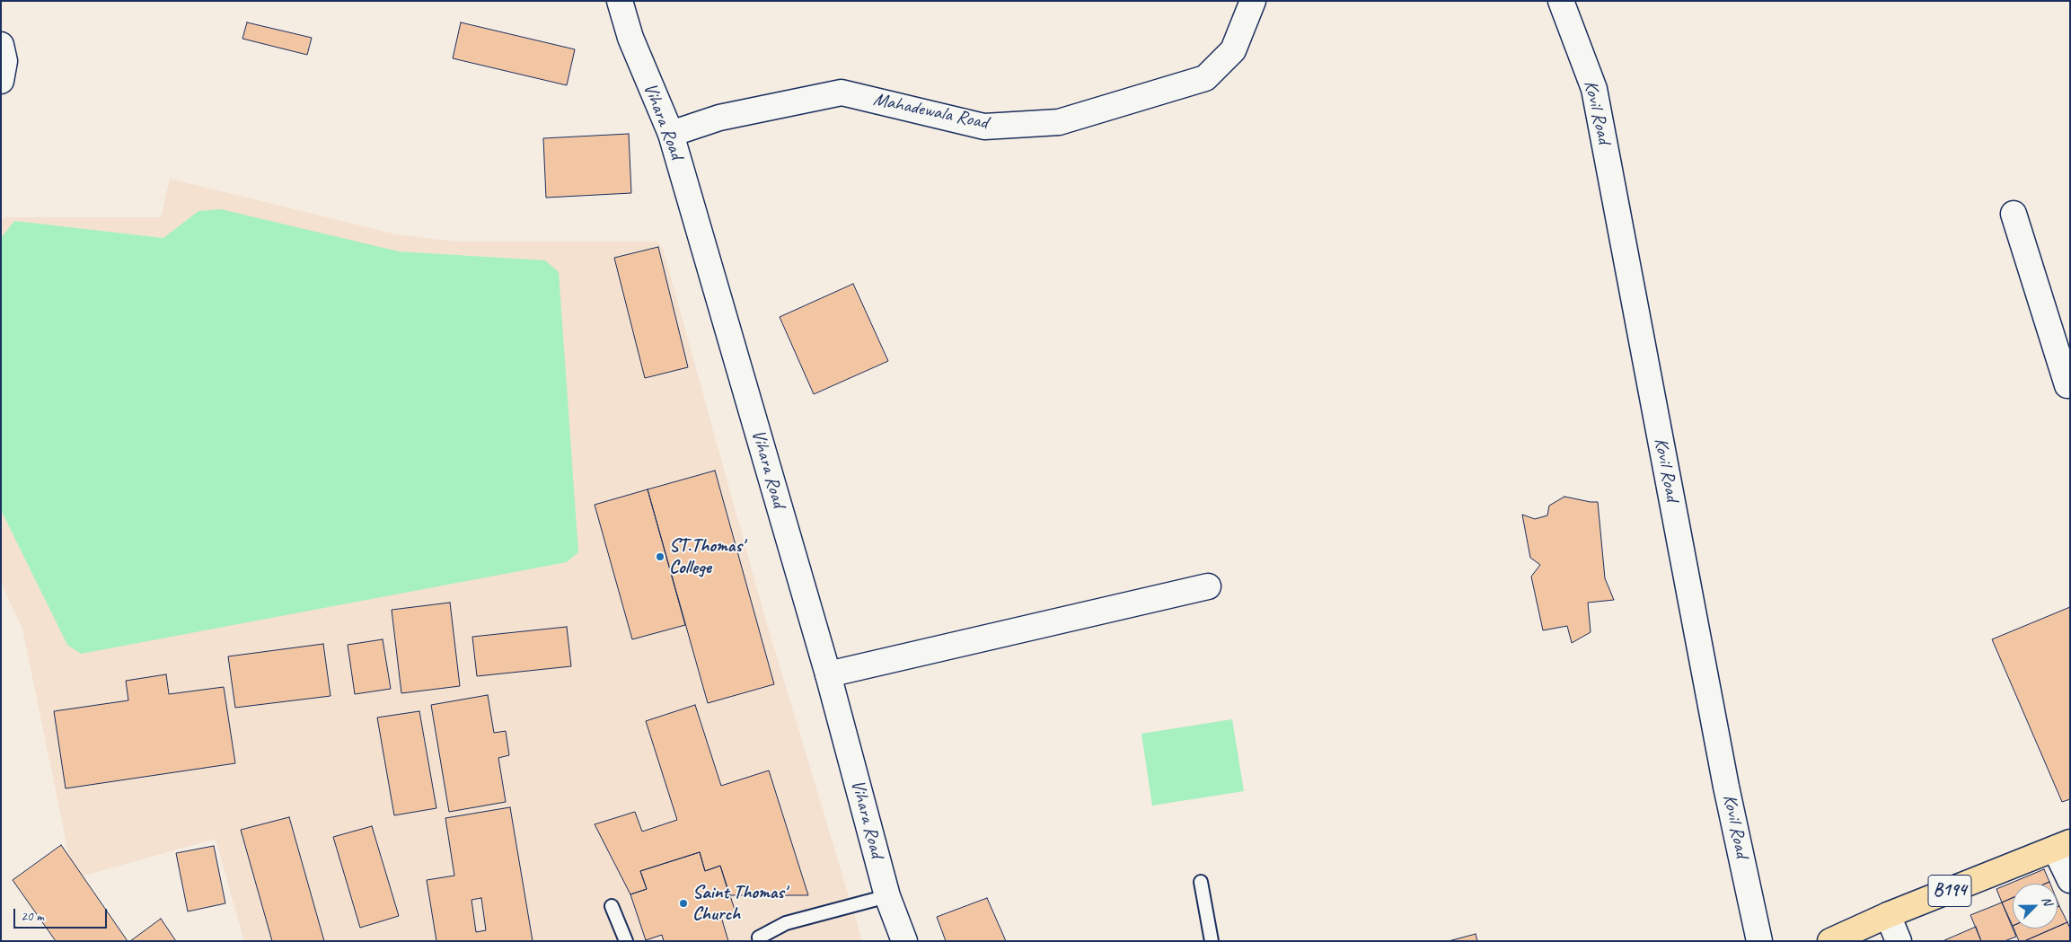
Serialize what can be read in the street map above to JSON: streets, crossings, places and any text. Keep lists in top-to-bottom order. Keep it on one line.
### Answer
{"streets":{"main road":["B194"],"street":["Mahadewala Road","Kovil Road","Vihara Road"]},"crossings":[["Mahadewala Road","Vihara Road"]],"places":["ST.Thomas' College","Saint Thomas' Church"],"scale_bar":"20 m","north":"top right"}
